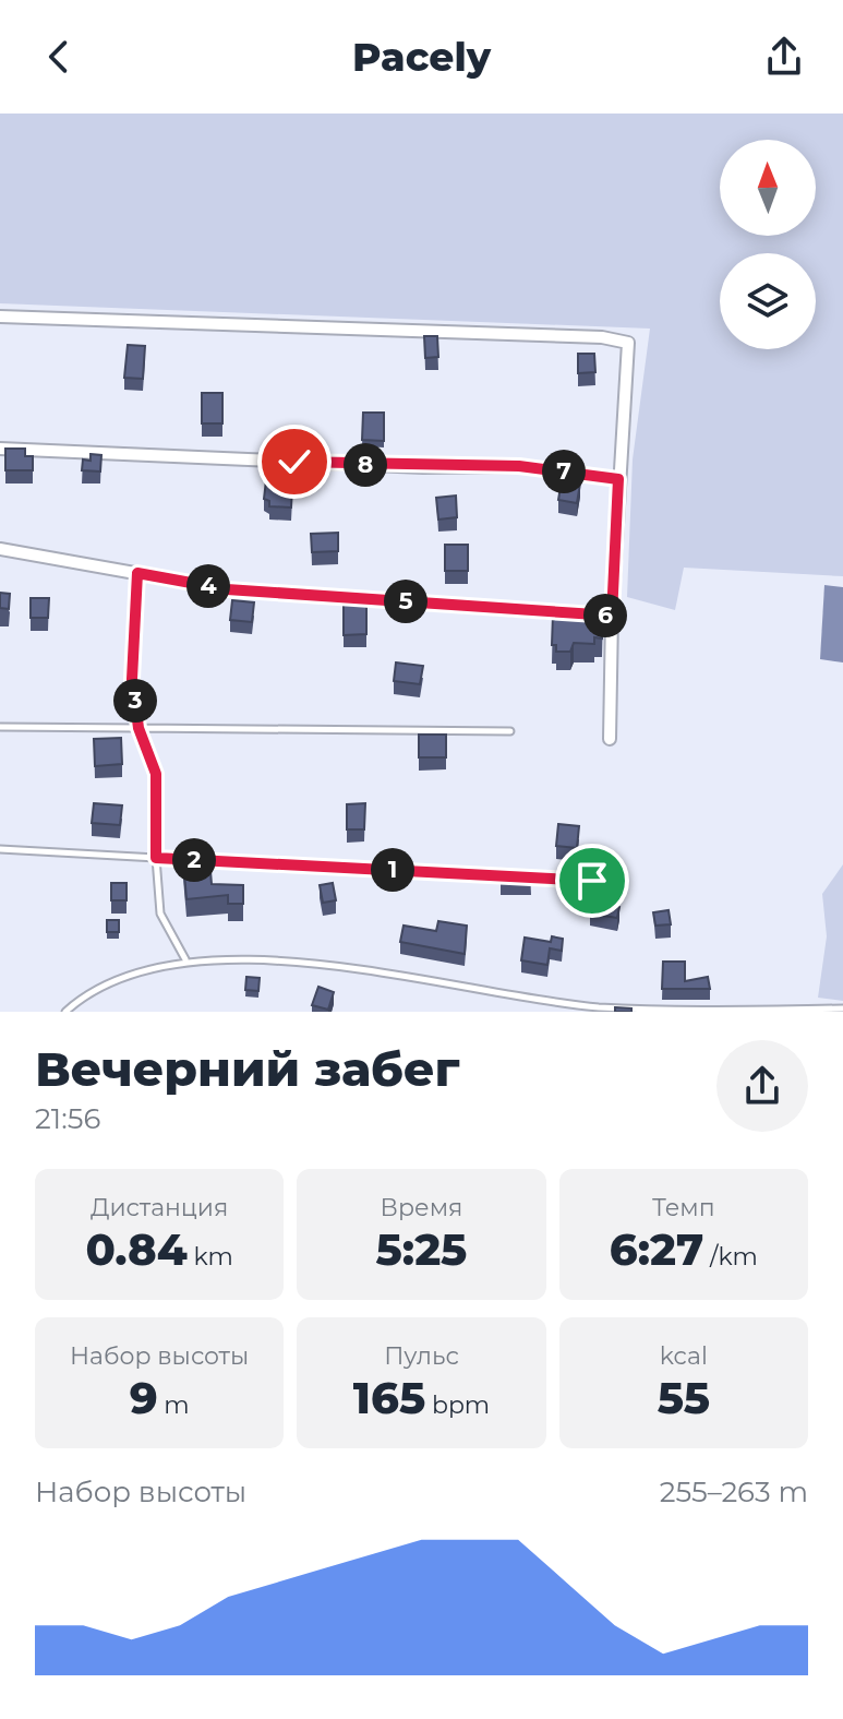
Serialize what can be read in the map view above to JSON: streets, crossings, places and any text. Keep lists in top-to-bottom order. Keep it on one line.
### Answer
{"north":"top","page":{"header":"Pacely","pins":["8","7","4","5","6","3","2","1"],"heading":["Вечерний забег","21:56"],"stats":[["Дистанция","0.84 km"],["Время","5:25"],["Темп","6:27 /km"],["Набор высоты","9 m"],["Пульс","165 bpm"],["kcal","55"]],"chart":["Набор высоты","255–263 m"]}}
